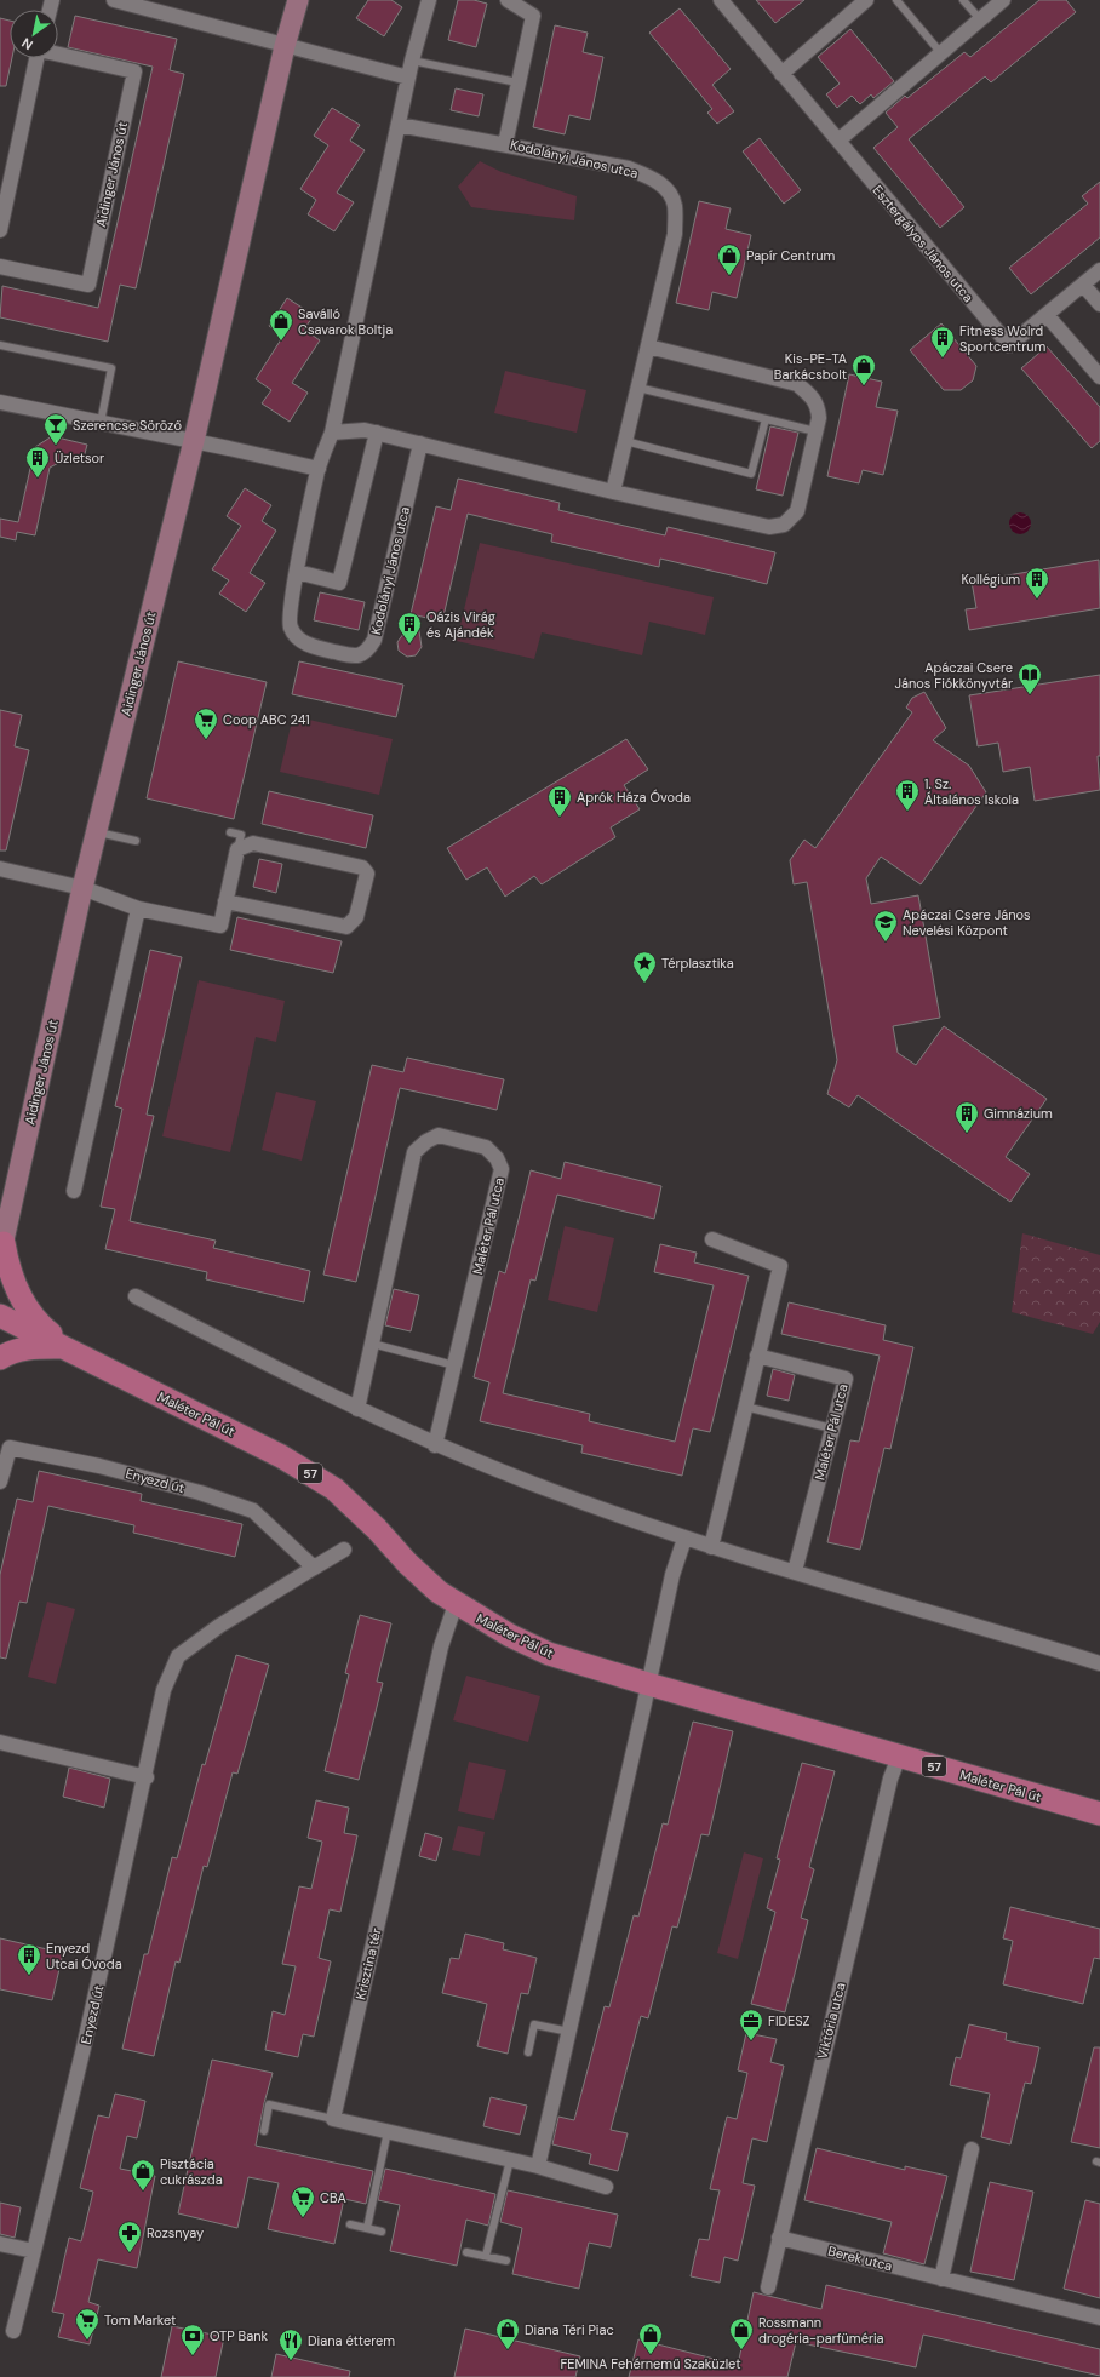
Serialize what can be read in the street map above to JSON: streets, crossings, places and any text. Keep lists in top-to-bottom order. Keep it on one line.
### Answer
{"streets":{"main road":["Maléter Pál út","57"],"street":["Kodolányi János utca","Aidinger János út","Esztergályos János utca","Maléter Pál utca","Enyezd út","Krisztina tér","Viktória utca","Berek utca"]},"crossings":[["Maléter Pál út","Krisztina tér"],["Maléter Pál út","Viktória utca"],["Viktória utca","Berek utca"]],"places":{"shop":["Papír Centrum","Saválló Csavarok Boltja","Kis-PE-TA Barkácsbolt","Pisztácia cukrászda","Diana Téri Piac","Rossmann drogéria-parfüméria","FEMINA Fehérnemű Szaküzlet"],"building":["Fitness Wolrd Sportcentrum","Üzletsor","Kollégium","Oázis Virág és Ajándék","1. Sz. Általános Iskola","Aprók Háza Óvoda","Gimnázium","Enyezd Utcai Óvoda"],"bar":["Szerencse Söröző"],"library":["Apáczai Csere János Fiókkönyvtár"],"supermarket":["Coop ABC 241","CBA","Tom Market"],"school or university":["Apáczai Csere János Nevelési Központ"],"place":["Térplasztika"],"office":["FIDESZ"],"pharmacy":["Rozsnyay"],"bank":["OTP Bank"],"restaurant":["Diana étterem"]},"north":"bottom left"}
